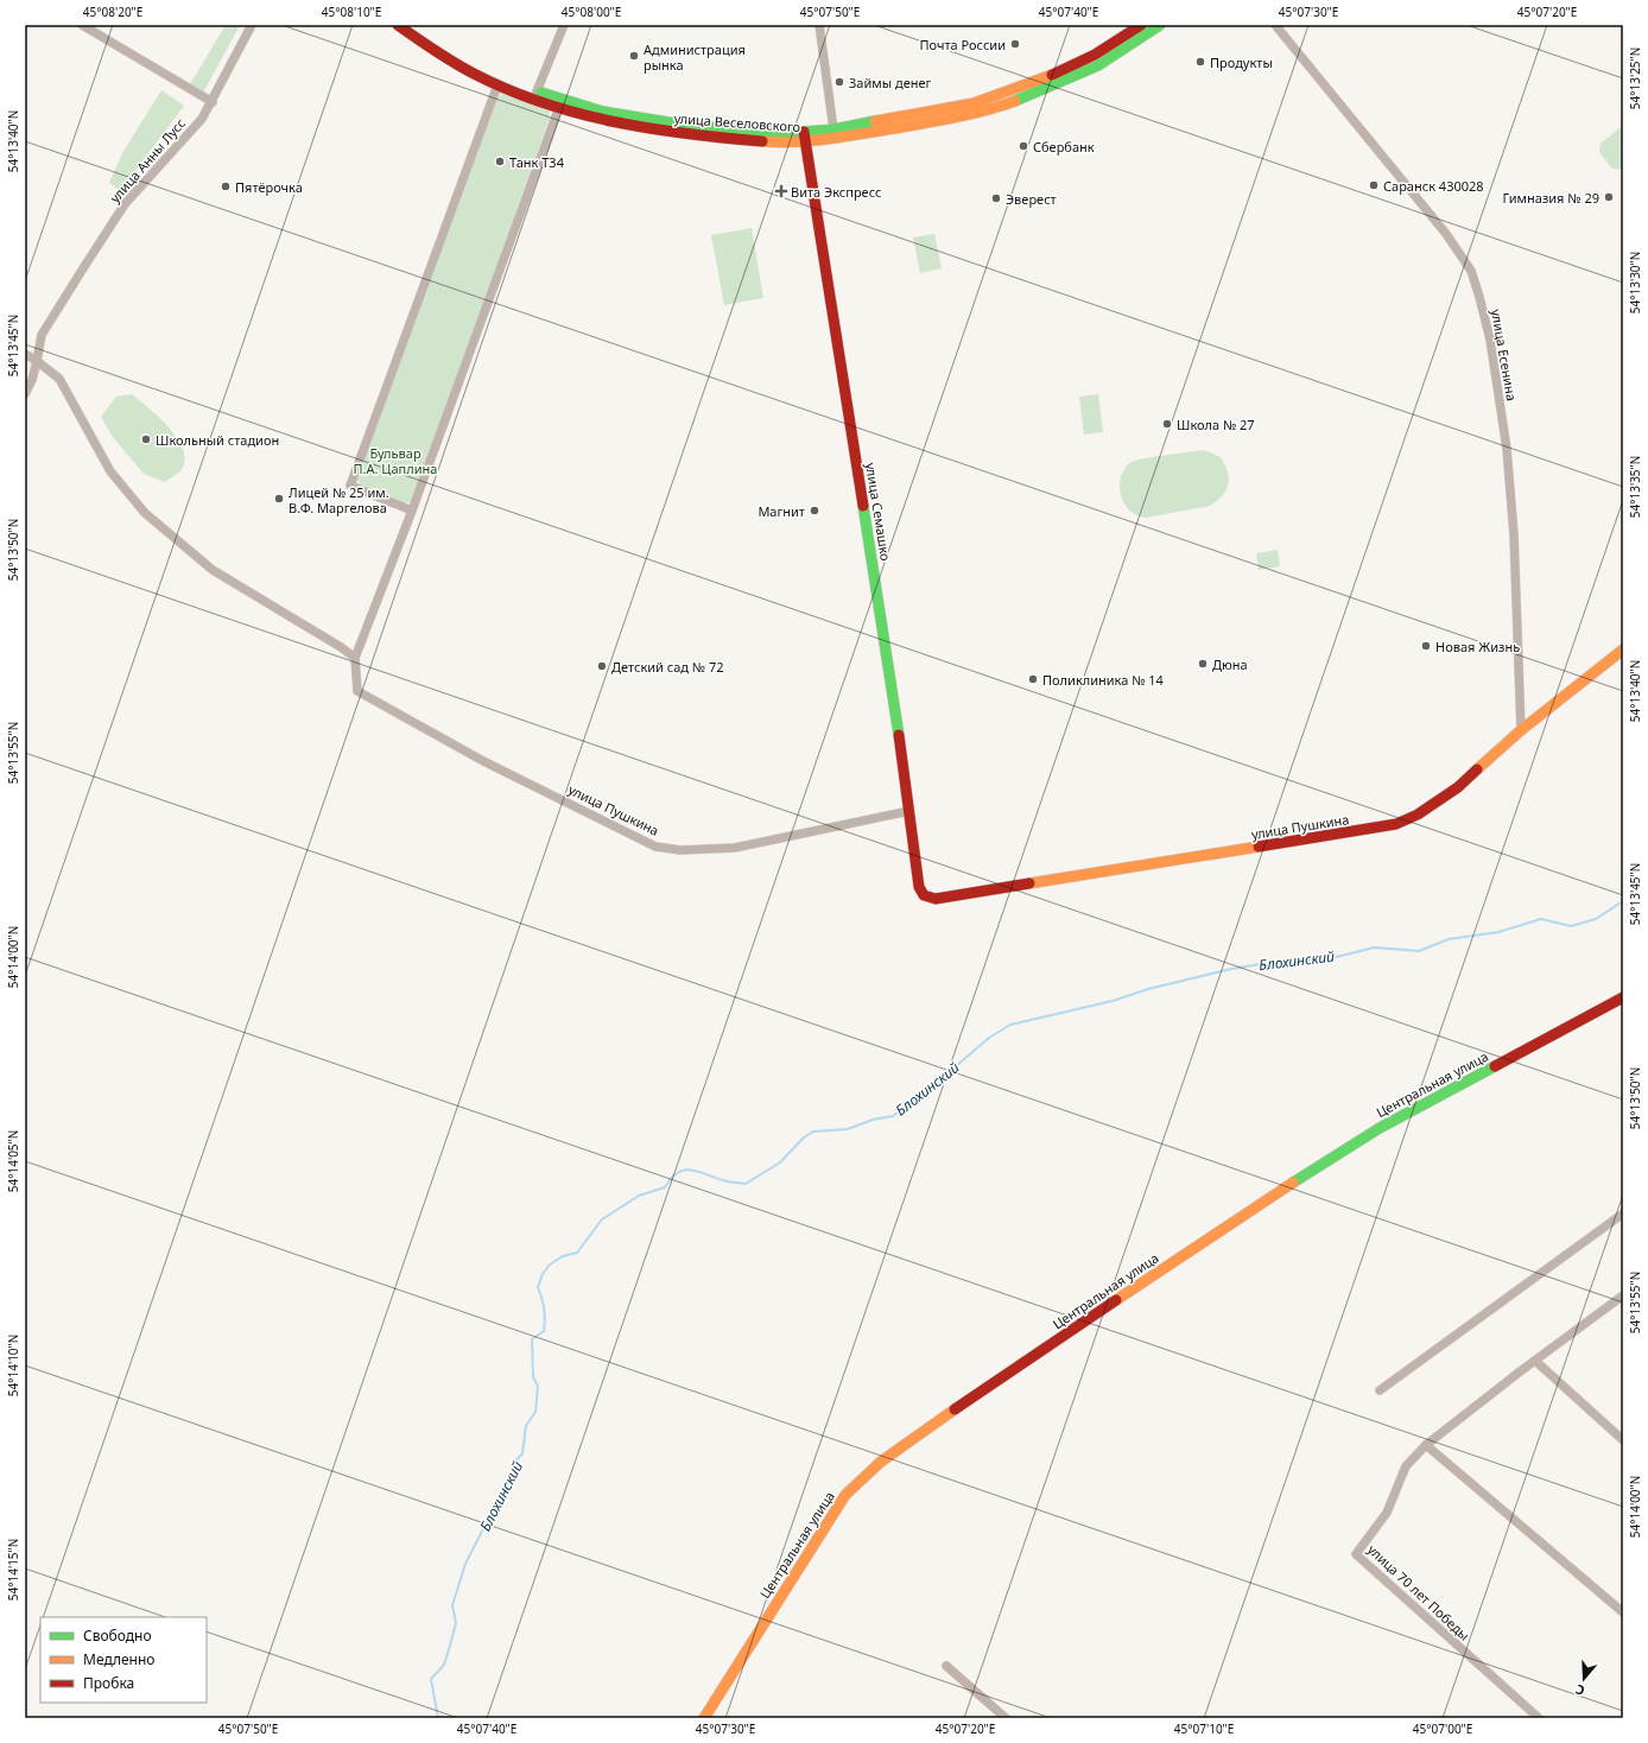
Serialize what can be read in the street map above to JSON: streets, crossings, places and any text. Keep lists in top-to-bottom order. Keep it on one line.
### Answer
{"streets":{"street":["улица Веселовского","улица Анны Лусс","улица Есенина","улица Семашко","улица Пушкина","Центральная улица","улица 70 лет Победы"]},"crossings":[["улица Веселовского","улица Семашко"],["улица Есенина","улица Пушкина"],["улица Семашко","улица Пушкина"]],"water":["Блохинский"],"parks":["Бульвар П.А. Цаплина"],"places":{"other":["Почта России","Администрация рынка","Продукты","Займы денег","Сбербанк","Танк T34","Саранск 430028","Пятёрочка","Гимназия № 29","Эверест","Школа № 27","Школьный стадион","Лицей № 25 им. В.Ф. Маргелова","Магнит","Новая Жизнь","Дюна","Детский сад № 72","Поликлиника № 14"],"health":["Вита Экспресс"]},"legend":["Свободно","Медленно","Пробка"],"north":"bottom","coordinates":["45°08'20\"E","45°08'10\"E","45°08'00\"E","45°07'50\"E","45°07'40\"E","45°07'30\"E","45°07'20\"E","54°13'25\"N","54°13'40\"N","54°13'30\"N","54°13'45\"N","54°13'35\"N","54°13'50\"N","54°13'55\"N","54°14'00\"N","54°14'05\"N","54°14'10\"N","54°14'15\"N","45°07'10\"E","45°07'00\"E"]}
